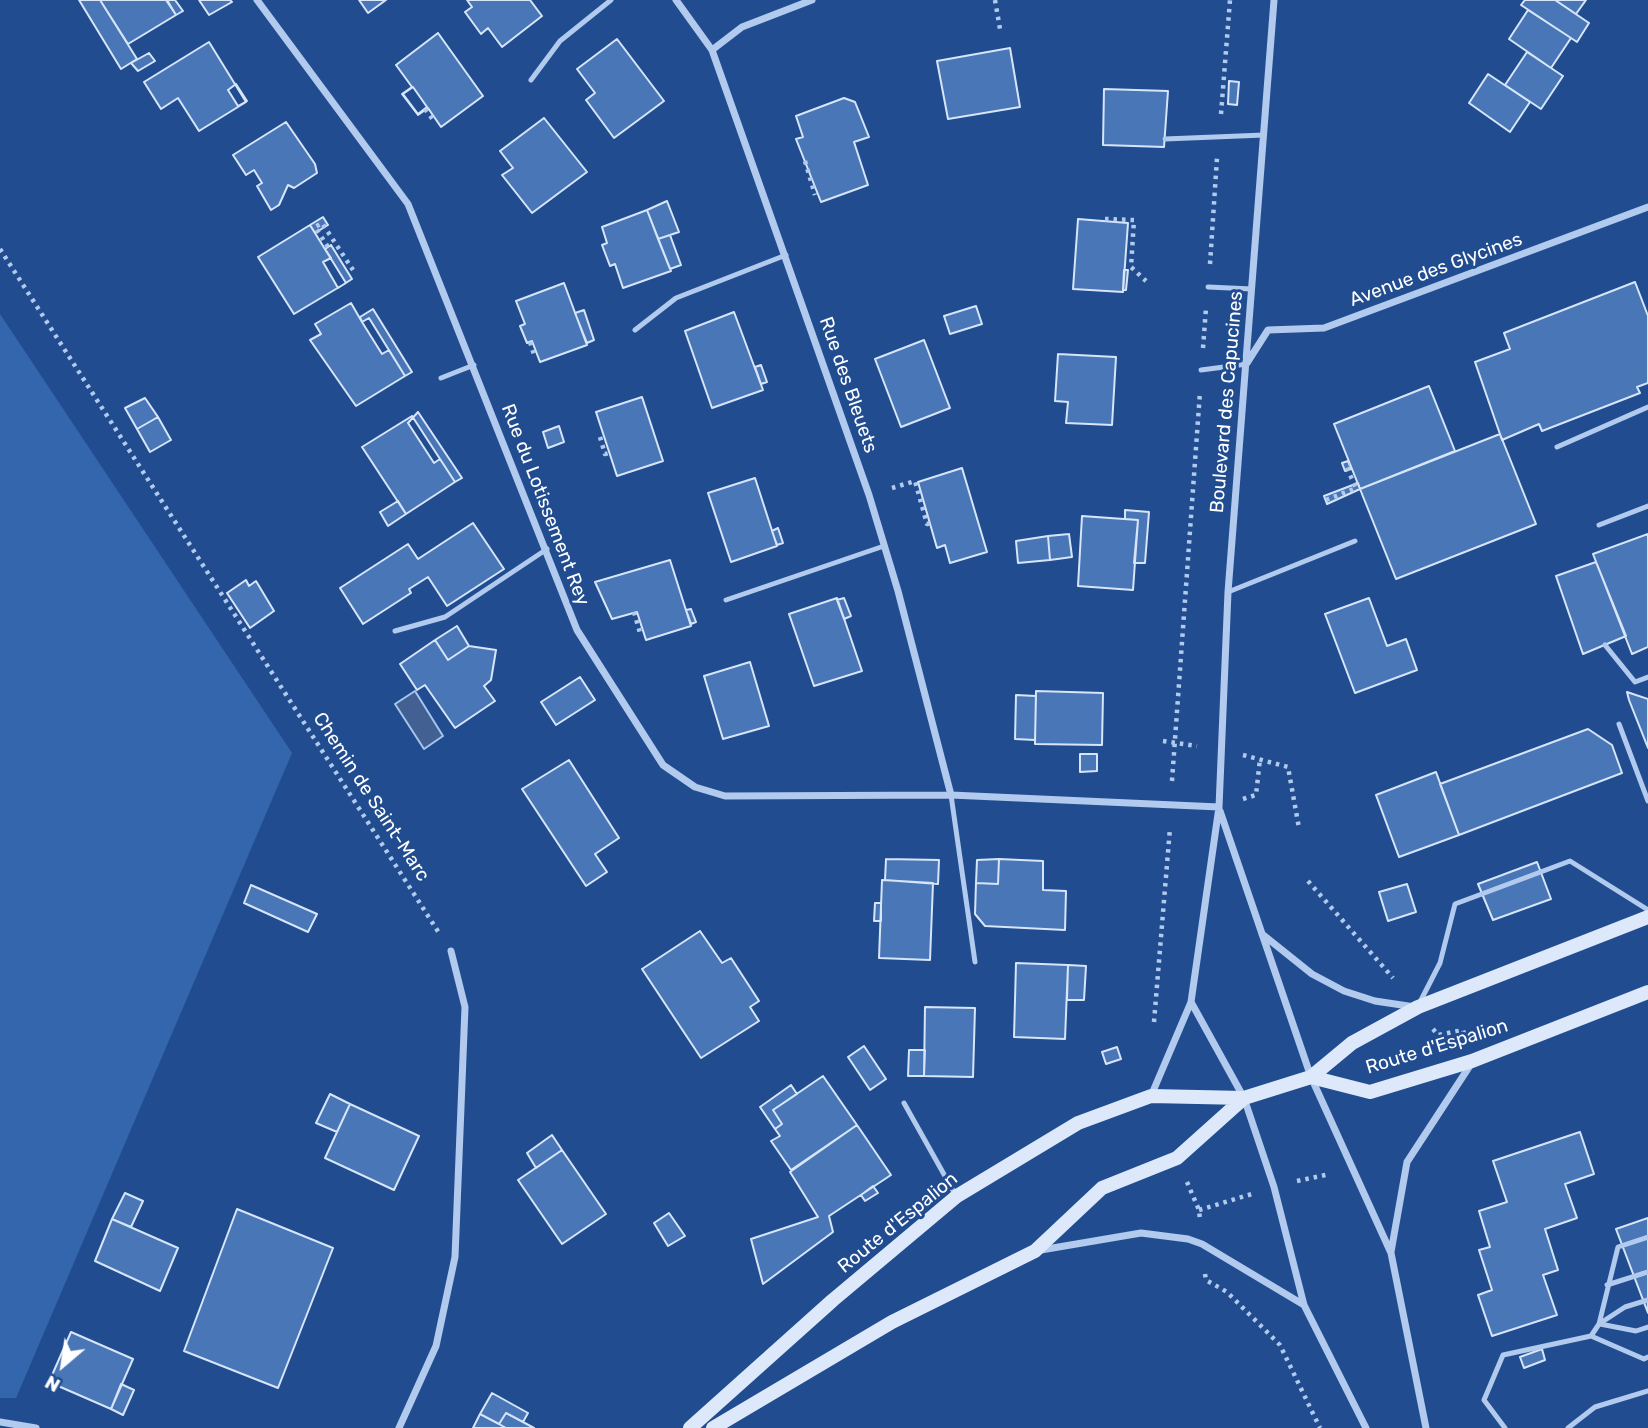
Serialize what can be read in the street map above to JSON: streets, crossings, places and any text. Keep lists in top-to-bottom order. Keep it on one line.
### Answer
{"streets":{"main road":["Route d'Espalion"],"street":["Avenue des Glycines","Rue des Bleuets","Boulevard des Capucines","Rue du Lotissement Rey"],"path":["Chemin de Saint-Marc"]},"crossings":[["Avenue des Glycines","Boulevard des Capucines"],["Rue des Bleuets","Rue du Lotissement Rey"],["Boulevard des Capucines","Route d'Espalion"]],"north":"bottom left"}
